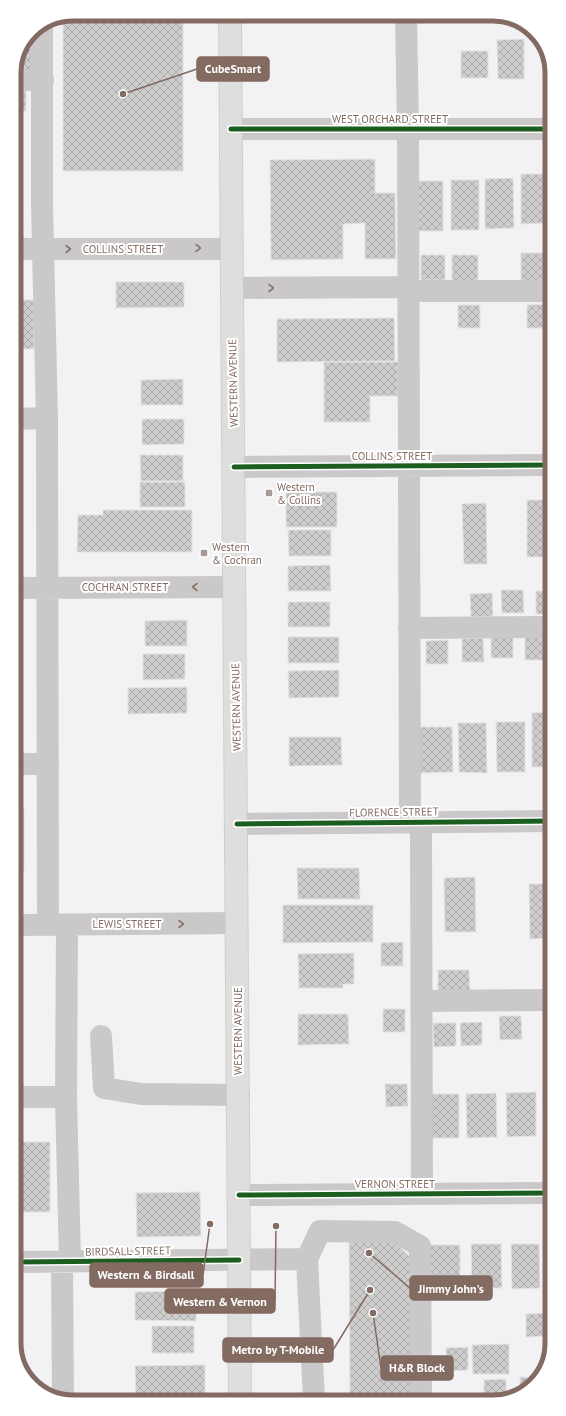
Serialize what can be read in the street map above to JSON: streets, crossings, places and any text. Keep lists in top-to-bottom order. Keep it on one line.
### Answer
{"streets":{"main road":["WESTERN AVENUE"],"street":["WEST ORCHARD STREET","COLLINS STREET","COCHRAN STREET","FLORENCE STREET","LEWIS STREET","VERNON STREET","BIRDSALL STREET"]},"crossings":[["WEST ORCHARD STREET","WESTERN AVENUE"],["COLLINS STREET","WESTERN AVENUE"],["WESTERN AVENUE","COCHRAN STREET"],["WESTERN AVENUE","FLORENCE STREET"],["WESTERN AVENUE","LEWIS STREET"],["WESTERN AVENUE","VERNON STREET"],["WESTERN AVENUE","BIRDSALL STREET"]],"one_way":["COLLINS STREET","COCHRAN STREET","LEWIS STREET"],"places":{"other":["CubeSmart","Western & Birdsall","Western & Vernon","Jimmy John's","Metro by T-Mobile","H&R Block"],"transit":["Western & Collins","Western & Cochran"]}}
